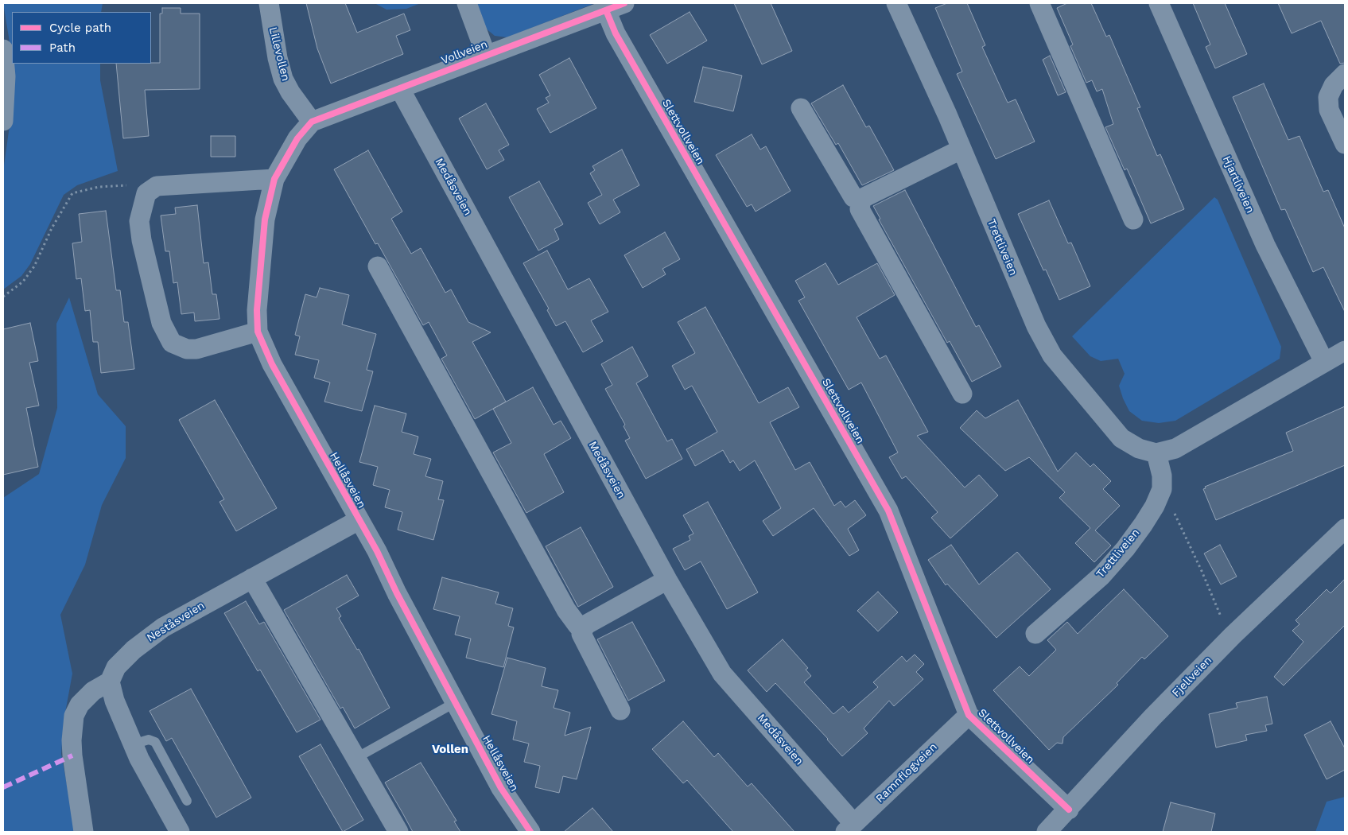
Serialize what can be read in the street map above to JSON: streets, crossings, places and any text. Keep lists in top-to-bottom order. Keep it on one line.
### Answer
{"streets":{"street":["Vollveien","Lillevollen","Slettvollveien","Hjartliveien","Medåsveien","Trettliveien","Hellåsveien","Neståsveien","Fjellveien","Ramnflogveien"]},"crossings":[["Vollveien","Lillevollen"],["Vollveien","Slettvollveien"],["Vollveien","Medåsveien"],["Vollveien","Hellåsveien"],["Lillevollen","Hellåsveien"],["Slettvollveien","Fjellveien"],["Slettvollveien","Ramnflogveien"],["Medåsveien","Ramnflogveien"],["Hellåsveien","Neståsveien"]],"districts":["Vollen"],"legend":["Cycle path","Path"]}
